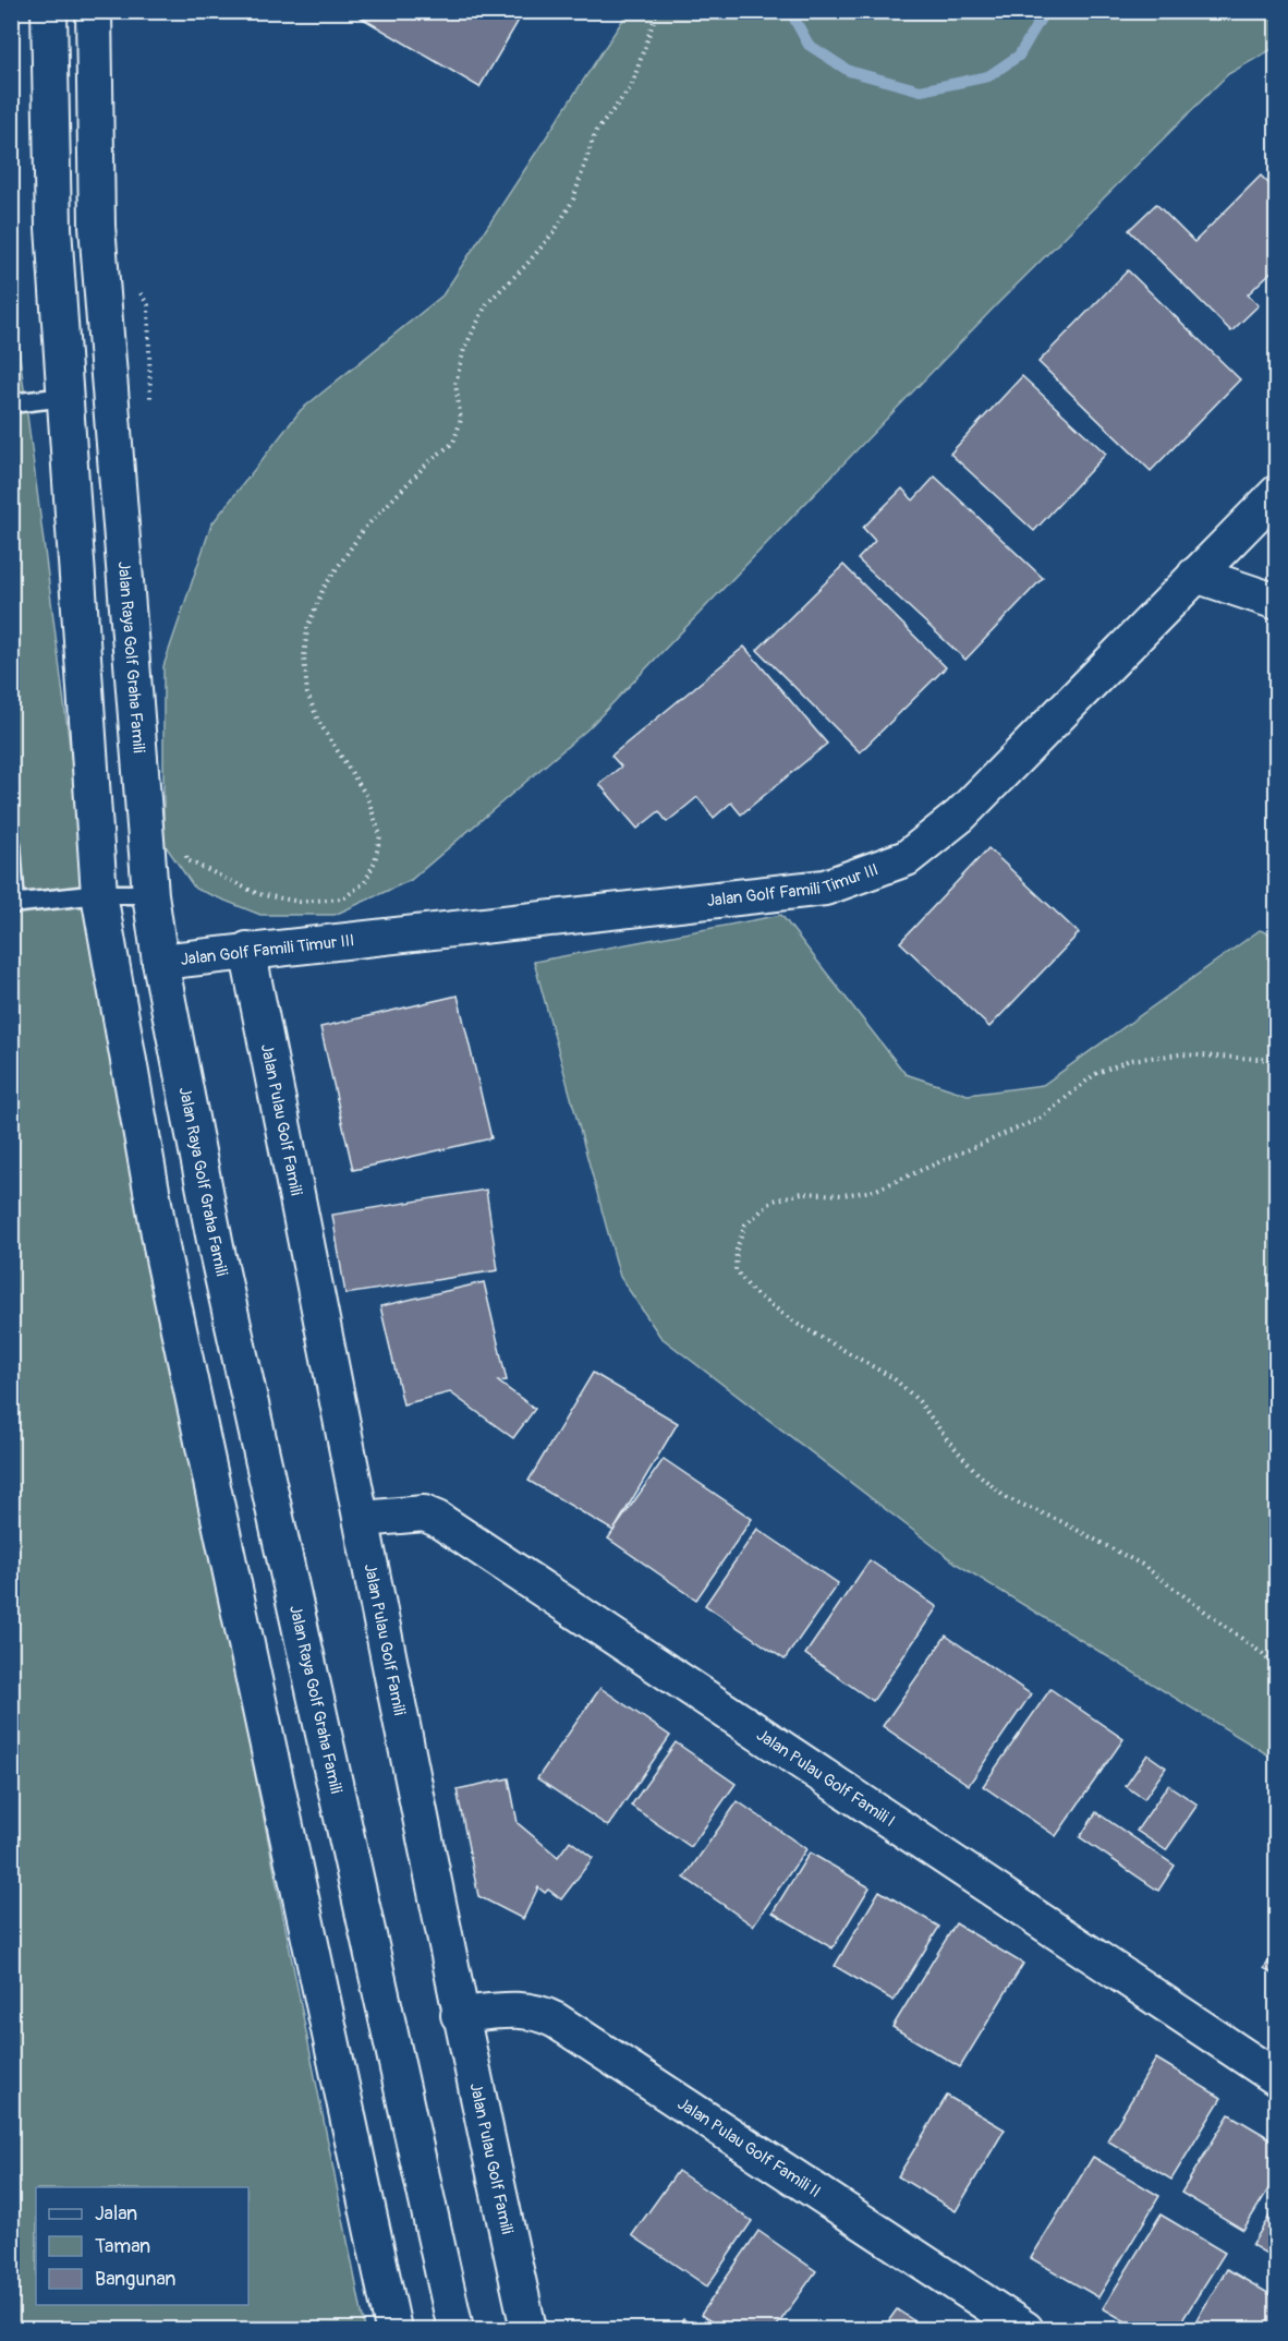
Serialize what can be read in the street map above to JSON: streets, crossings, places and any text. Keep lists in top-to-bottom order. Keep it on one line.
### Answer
{"streets":{"street":["Jalan Raya Golf Graha Famili","Jalan Golf Famili Timur III","Jalan Pulau Golf Famili","Jalan Pulau Golf Famili I","Jalan Pulau Golf Famili II"]},"crossings":[["Jalan Raya Golf Graha Famili","Jalan Golf Famili Timur III"],["Jalan Golf Famili Timur III","Jalan Pulau Golf Famili"],["Jalan Pulau Golf Famili","Jalan Pulau Golf Famili I"],["Jalan Pulau Golf Famili","Jalan Pulau Golf Famili II"]],"legend":["Jalan","Taman","Bangunan"]}
